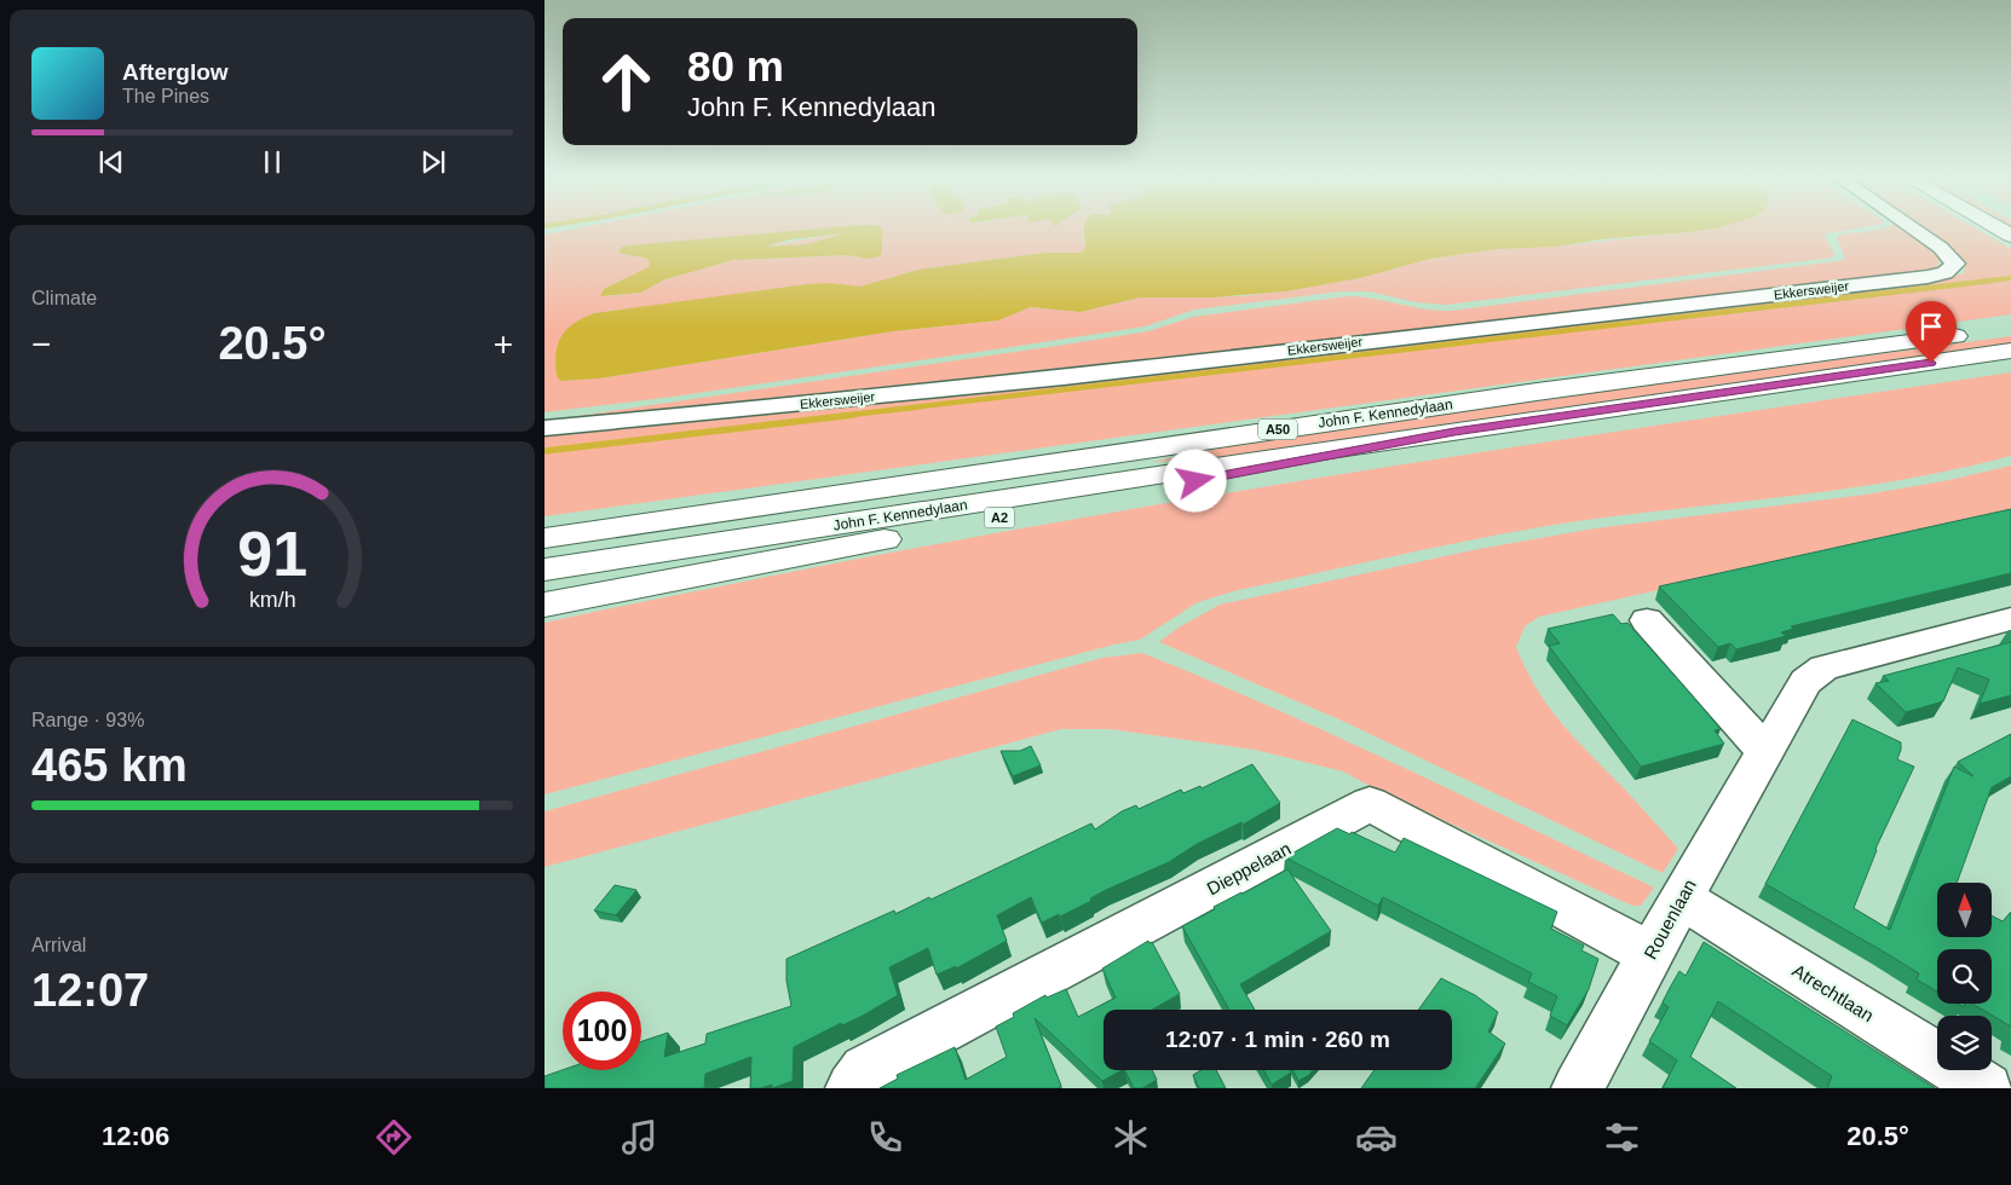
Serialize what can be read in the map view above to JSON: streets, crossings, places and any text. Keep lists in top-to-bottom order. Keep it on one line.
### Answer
{"streets":{"main road":["John F. Kennedylaan","A50","A2"],"street":["Ekkersweijer","Dieppelaan","Rouenlaan","Atrechtlaan"]},"crossings":[["John F. Kennedylaan","A2"],["Dieppelaan","Rouenlaan"],["Rouenlaan","Atrechtlaan"]],"north":"top","page":{"turn":["80 m","John F. Kennedylaan"],"song":["Afterglow","The Pines"],"tile":["Climate",["Range · 93%","465 km"],["Arrival","12:07"]],"heat":["−","20.5°","+"],"limit":"100","trip":"12:07 · 1 min · 260 m","tabs":["12:06","20.5°"],"gauge":["91","km/h"]}}
